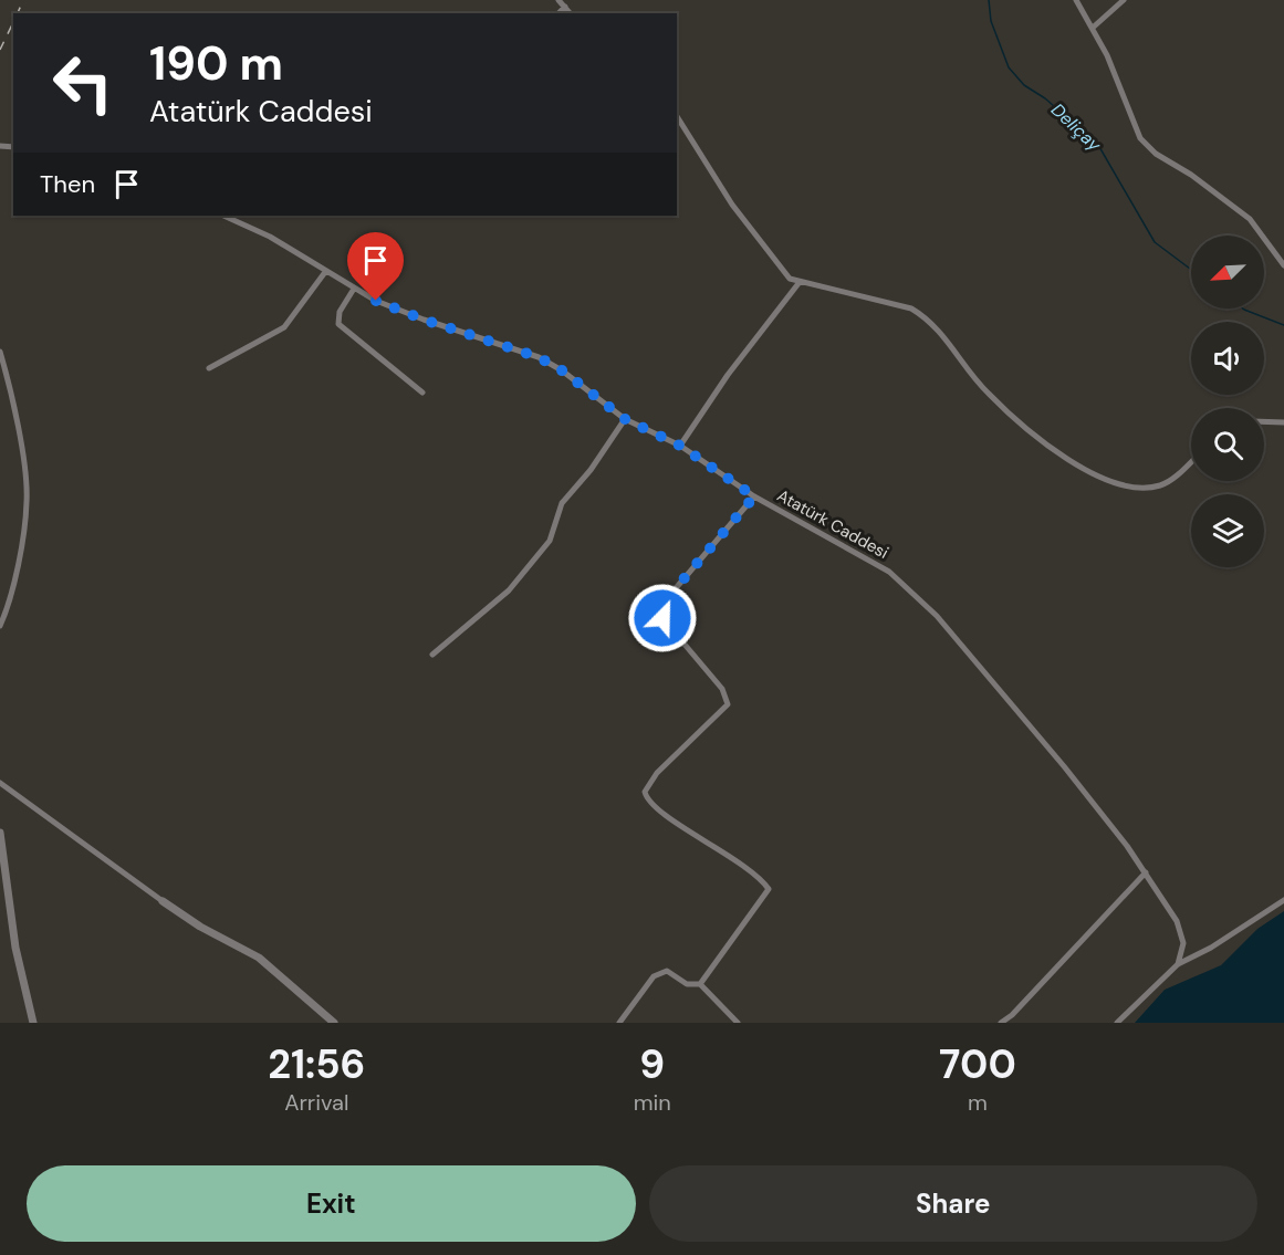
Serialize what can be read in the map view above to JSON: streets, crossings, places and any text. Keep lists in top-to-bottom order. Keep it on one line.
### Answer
{"streets":{"street":["Atatürk Caddesi"]},"water":["Deliçay"],"north":"bottom left","page":{"turn":["190 m","Atatürk Caddesi"],"then":"Then","eta":["21:56","Arrival","9","min","700","m"],"buttons":["Exit","Share"]}}
